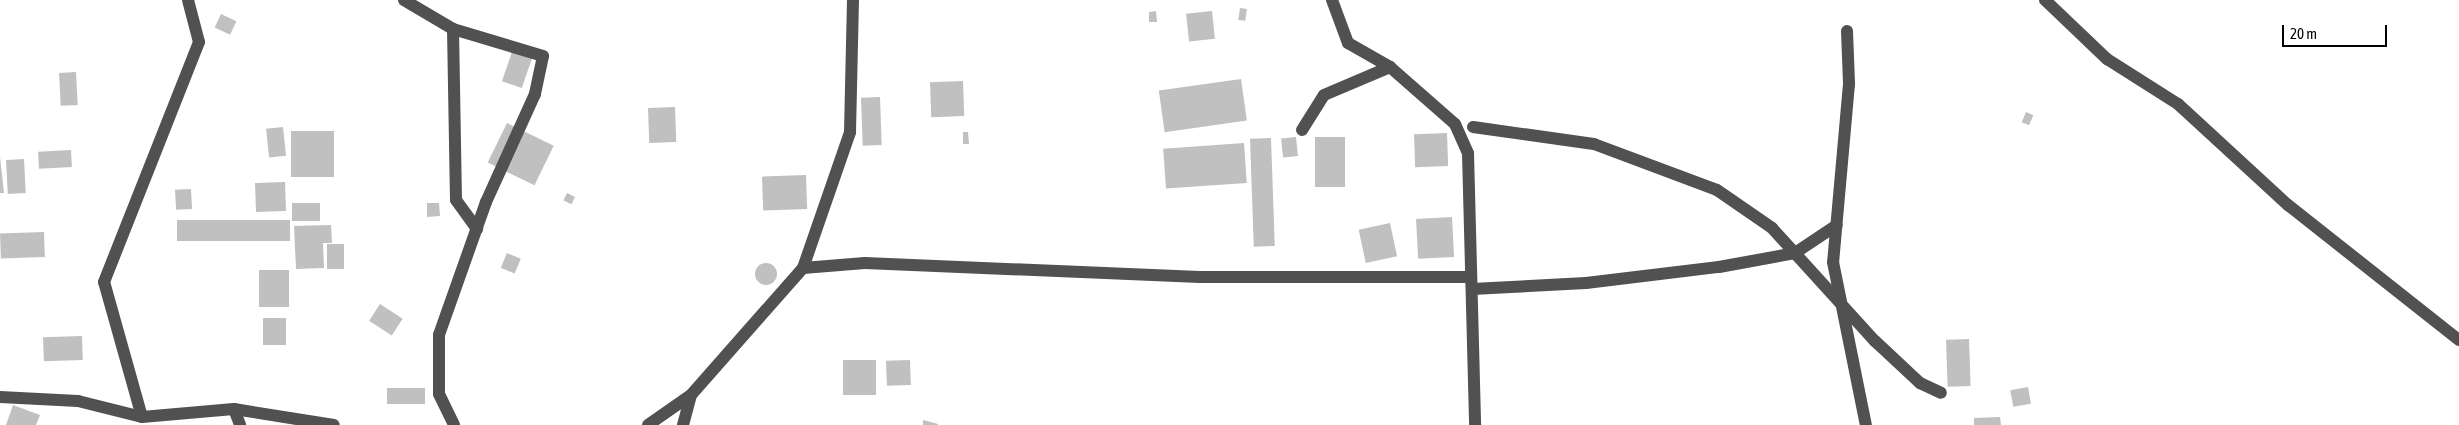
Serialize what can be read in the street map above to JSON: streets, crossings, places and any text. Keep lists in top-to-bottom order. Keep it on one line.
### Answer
{"scale_bar":"20 m"}
